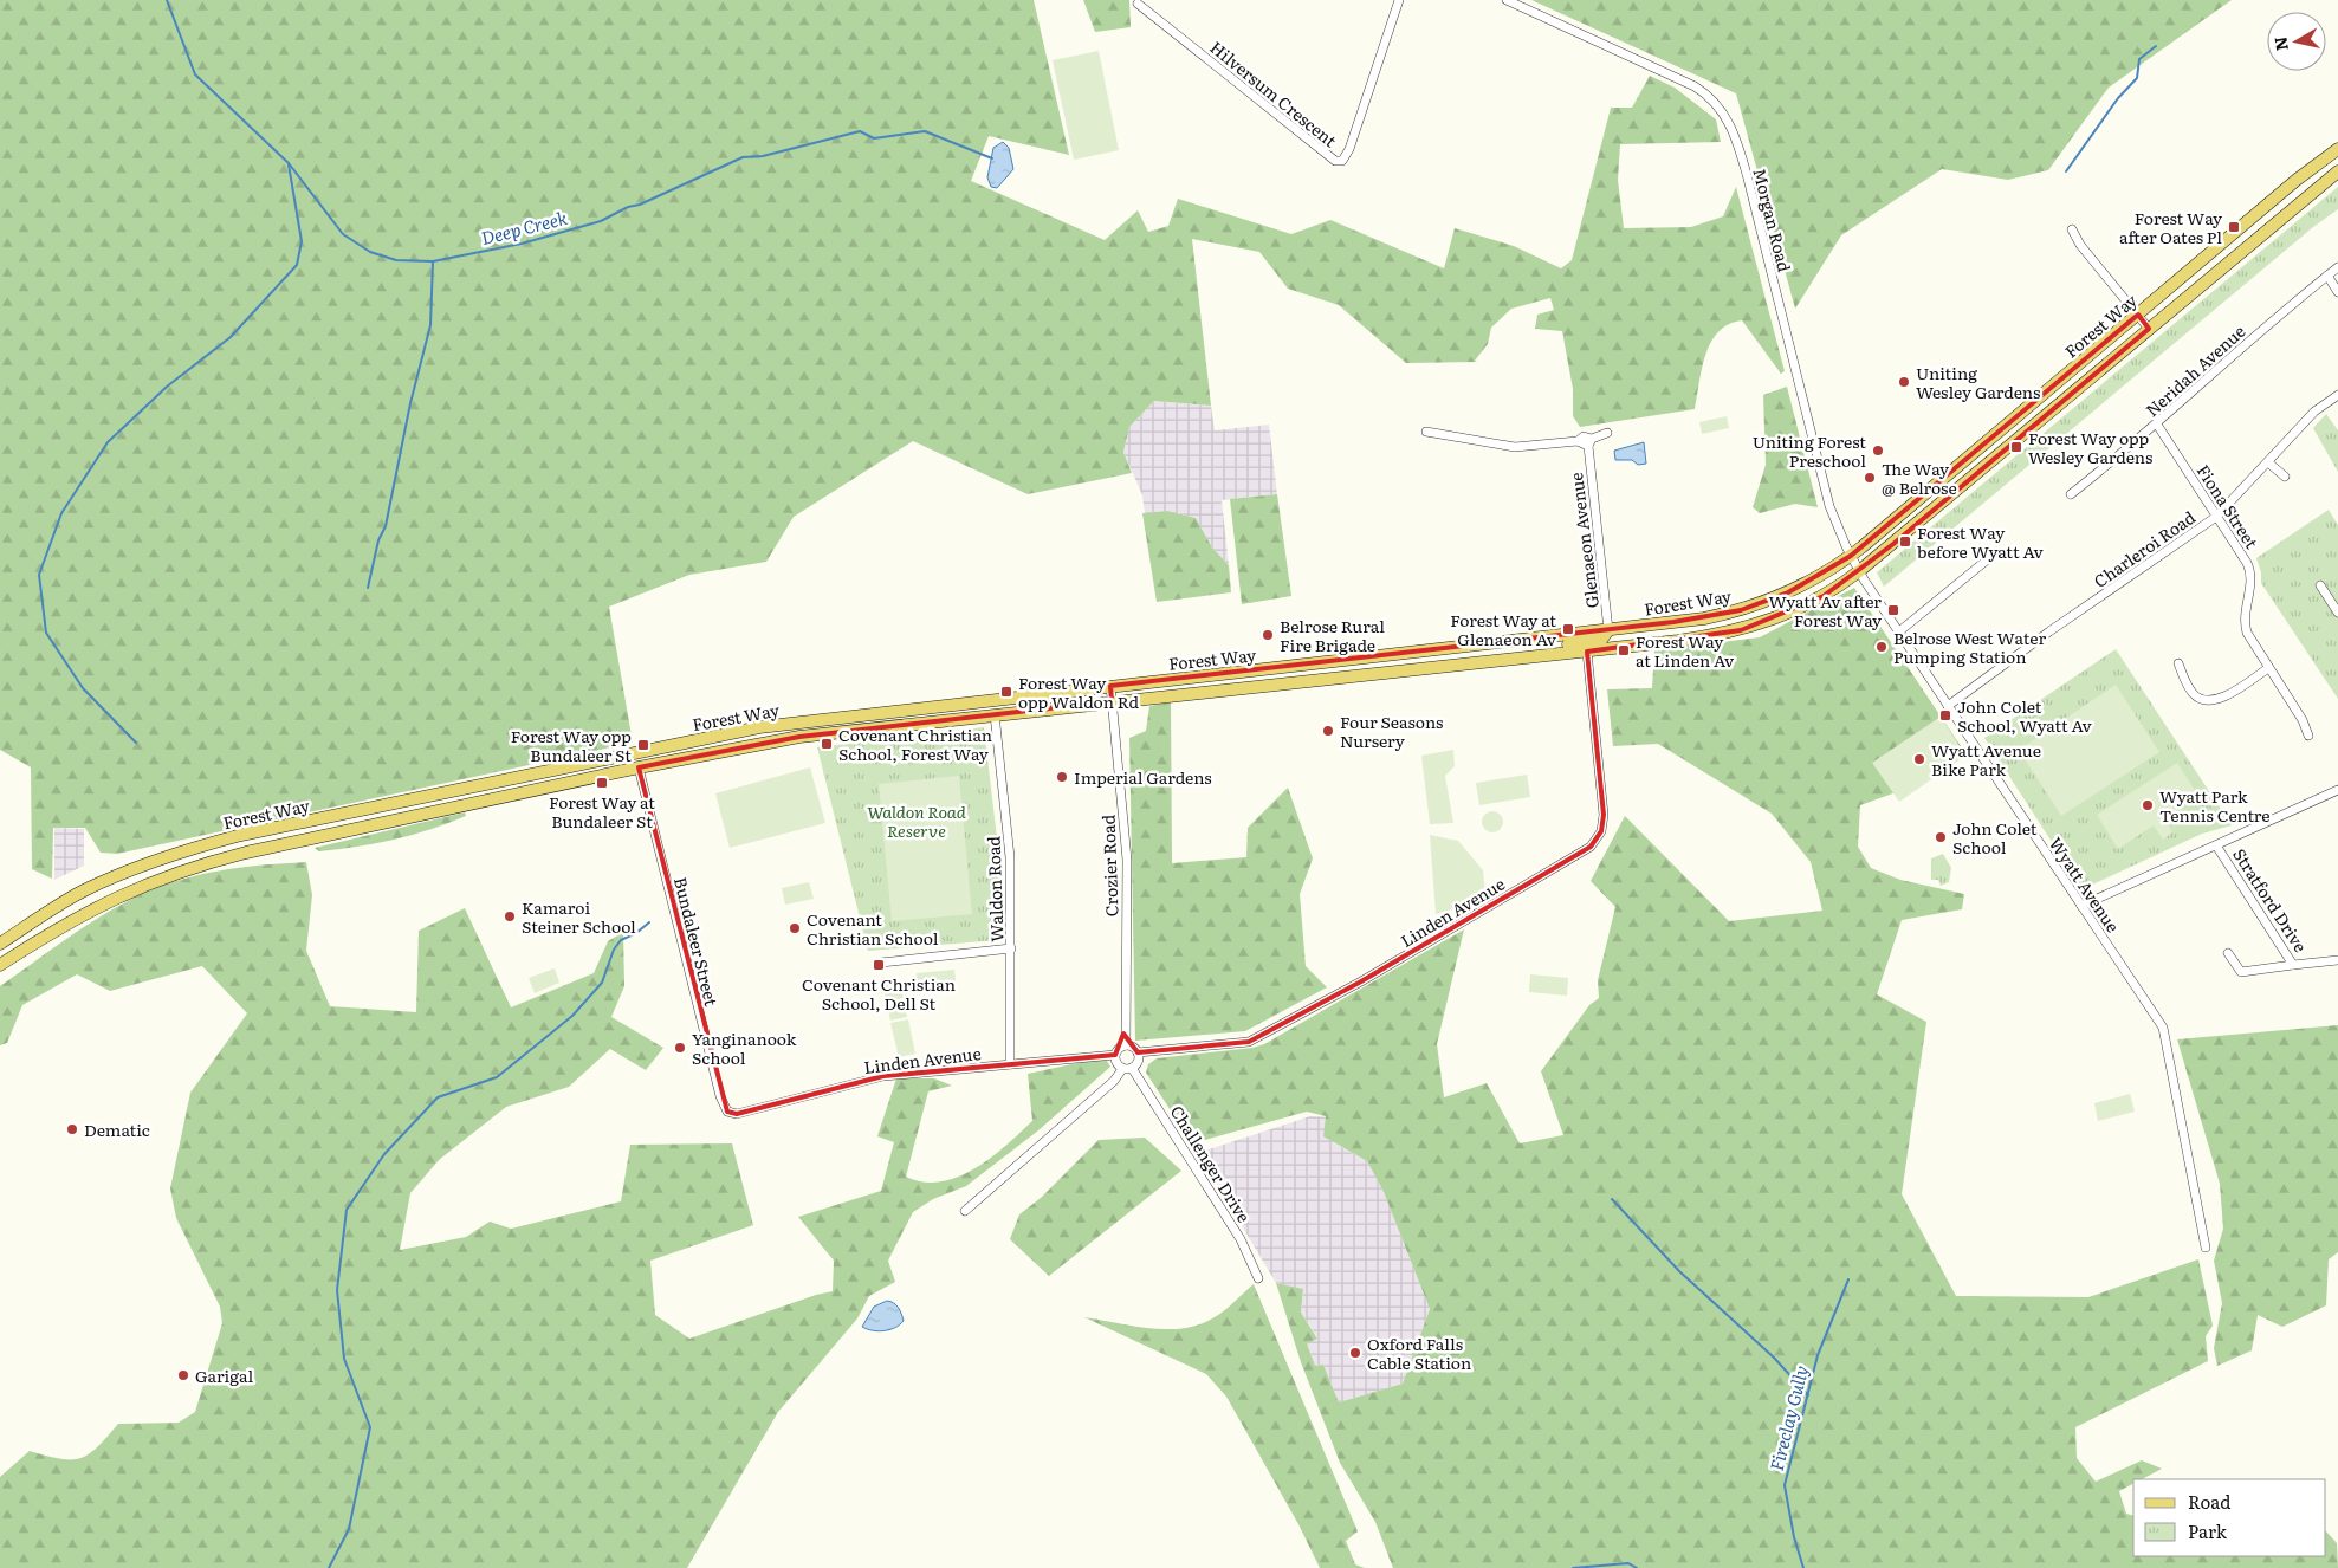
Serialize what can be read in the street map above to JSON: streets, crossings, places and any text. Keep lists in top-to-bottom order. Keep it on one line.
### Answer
{"streets":{"main road":["Forest Way"],"street":["Hilversum Crescent","Morgan Road","Neridah Avenue","Fiona Street","Glenaeon Avenue","Charleroi Road","Crozier Road","Wyatt Avenue","Waldon Road","Stratford Drive","Linden Avenue","Bundaleer Street","Challenger Drive"]},"crossings":[["Morgan Road","Forest Way"],["Morgan Road","Wyatt Avenue"],["Forest Way","Glenaeon Avenue"],["Forest Way","Crozier Road"],["Forest Way","Wyatt Avenue"],["Forest Way","Waldon Road"],["Forest Way","Linden Avenue"],["Forest Way","Bundaleer Street"],["Neridah Avenue","Fiona Street"],["Fiona Street","Charleroi Road"],["Charleroi Road","Wyatt Avenue"],["Crozier Road","Linden Avenue"],["Crozier Road","Challenger Drive"],["Waldon Road","Linden Avenue"],["Linden Avenue","Bundaleer Street"],["Linden Avenue","Challenger Drive"]],"water":["Deep Creek","Fireclay Gully"],"parks":["Waldon Road Reserve"],"places":{"transit":["Forest Way after Oates Pl","Forest Way opp Wesley Gardens","Forest Way before Wyatt Av","Wyatt Av after Forest Way","Forest Way at Glenaeon Av","Forest Way at Linden Av","Forest Way opp Waldon Rd","John Colet School, Wyatt Av","Covenant Christian School, Forest Way","Forest Way opp Bundaleer St","Forest Way at Bundaleer St","Covenant Christian School, Dell St"],"other":["Uniting Wesley Gardens","Uniting Forest Preschool","The Way @ Belrose","Belrose Rural Fire Brigade","Belrose West Water Pumping Station","Four Seasons Nursery","Wyatt Avenue Bike Park","Imperial Gardens","Wyatt Park Tennis Centre","John Colet School","Kamaroi Steiner School","Covenant Christian School","Yanginanook School","Dematic","Oxford Falls Cable Station","Garigal"]},"legend":["Road","Park"],"north":"left"}
